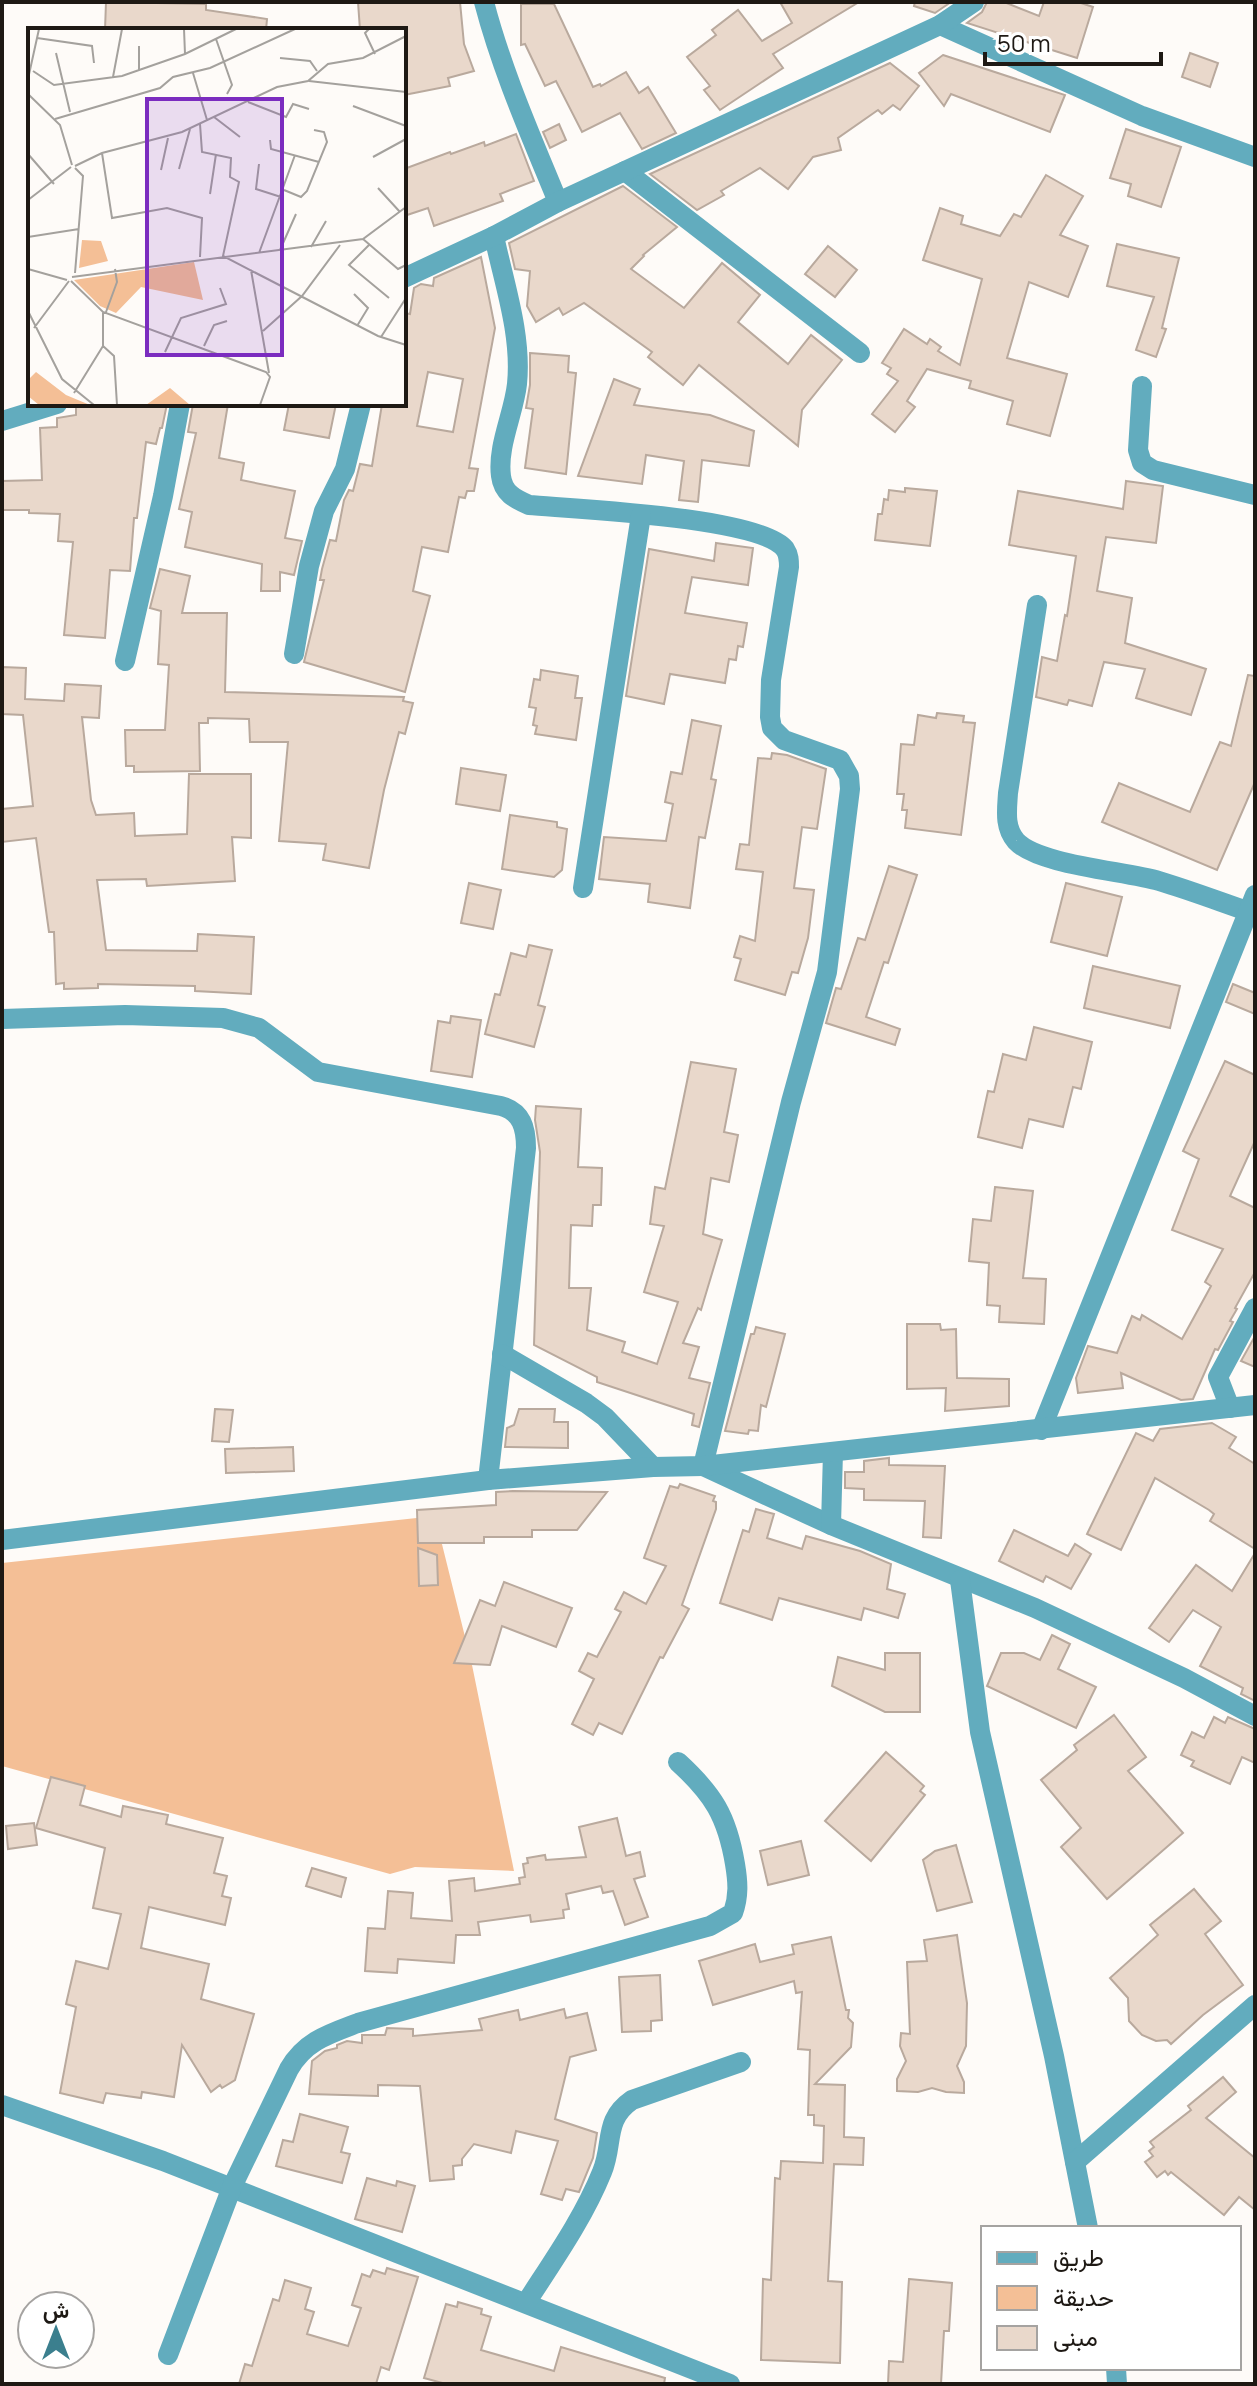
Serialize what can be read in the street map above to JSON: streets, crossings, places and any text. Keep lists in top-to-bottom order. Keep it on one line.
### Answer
{"legend":["طريق","حديقة","مبنى"],"scale_bar":"50 m","north":"top"}
